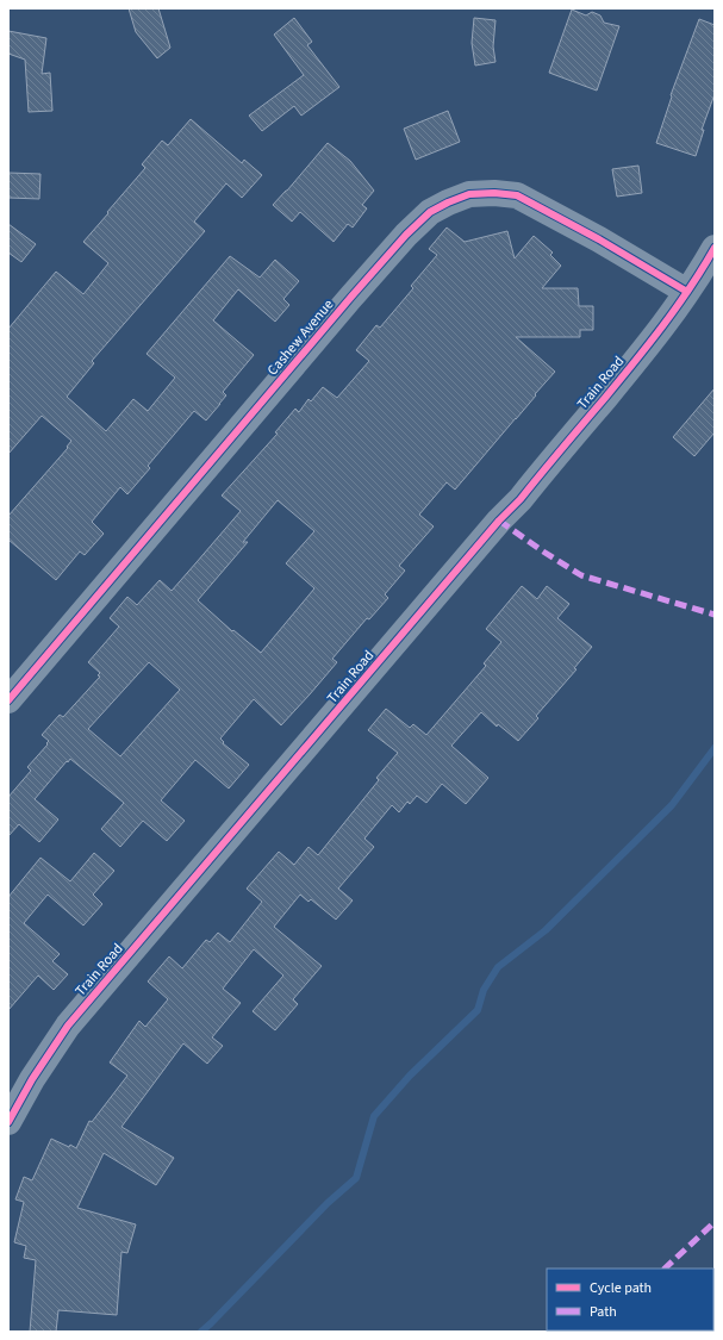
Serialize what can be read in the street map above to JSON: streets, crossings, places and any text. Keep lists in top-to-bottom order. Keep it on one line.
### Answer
{"streets":{"street":["Cashew Avenue","Train Road"]},"crossings":[["Cashew Avenue","Train Road"]],"legend":["Cycle path","Path"]}
